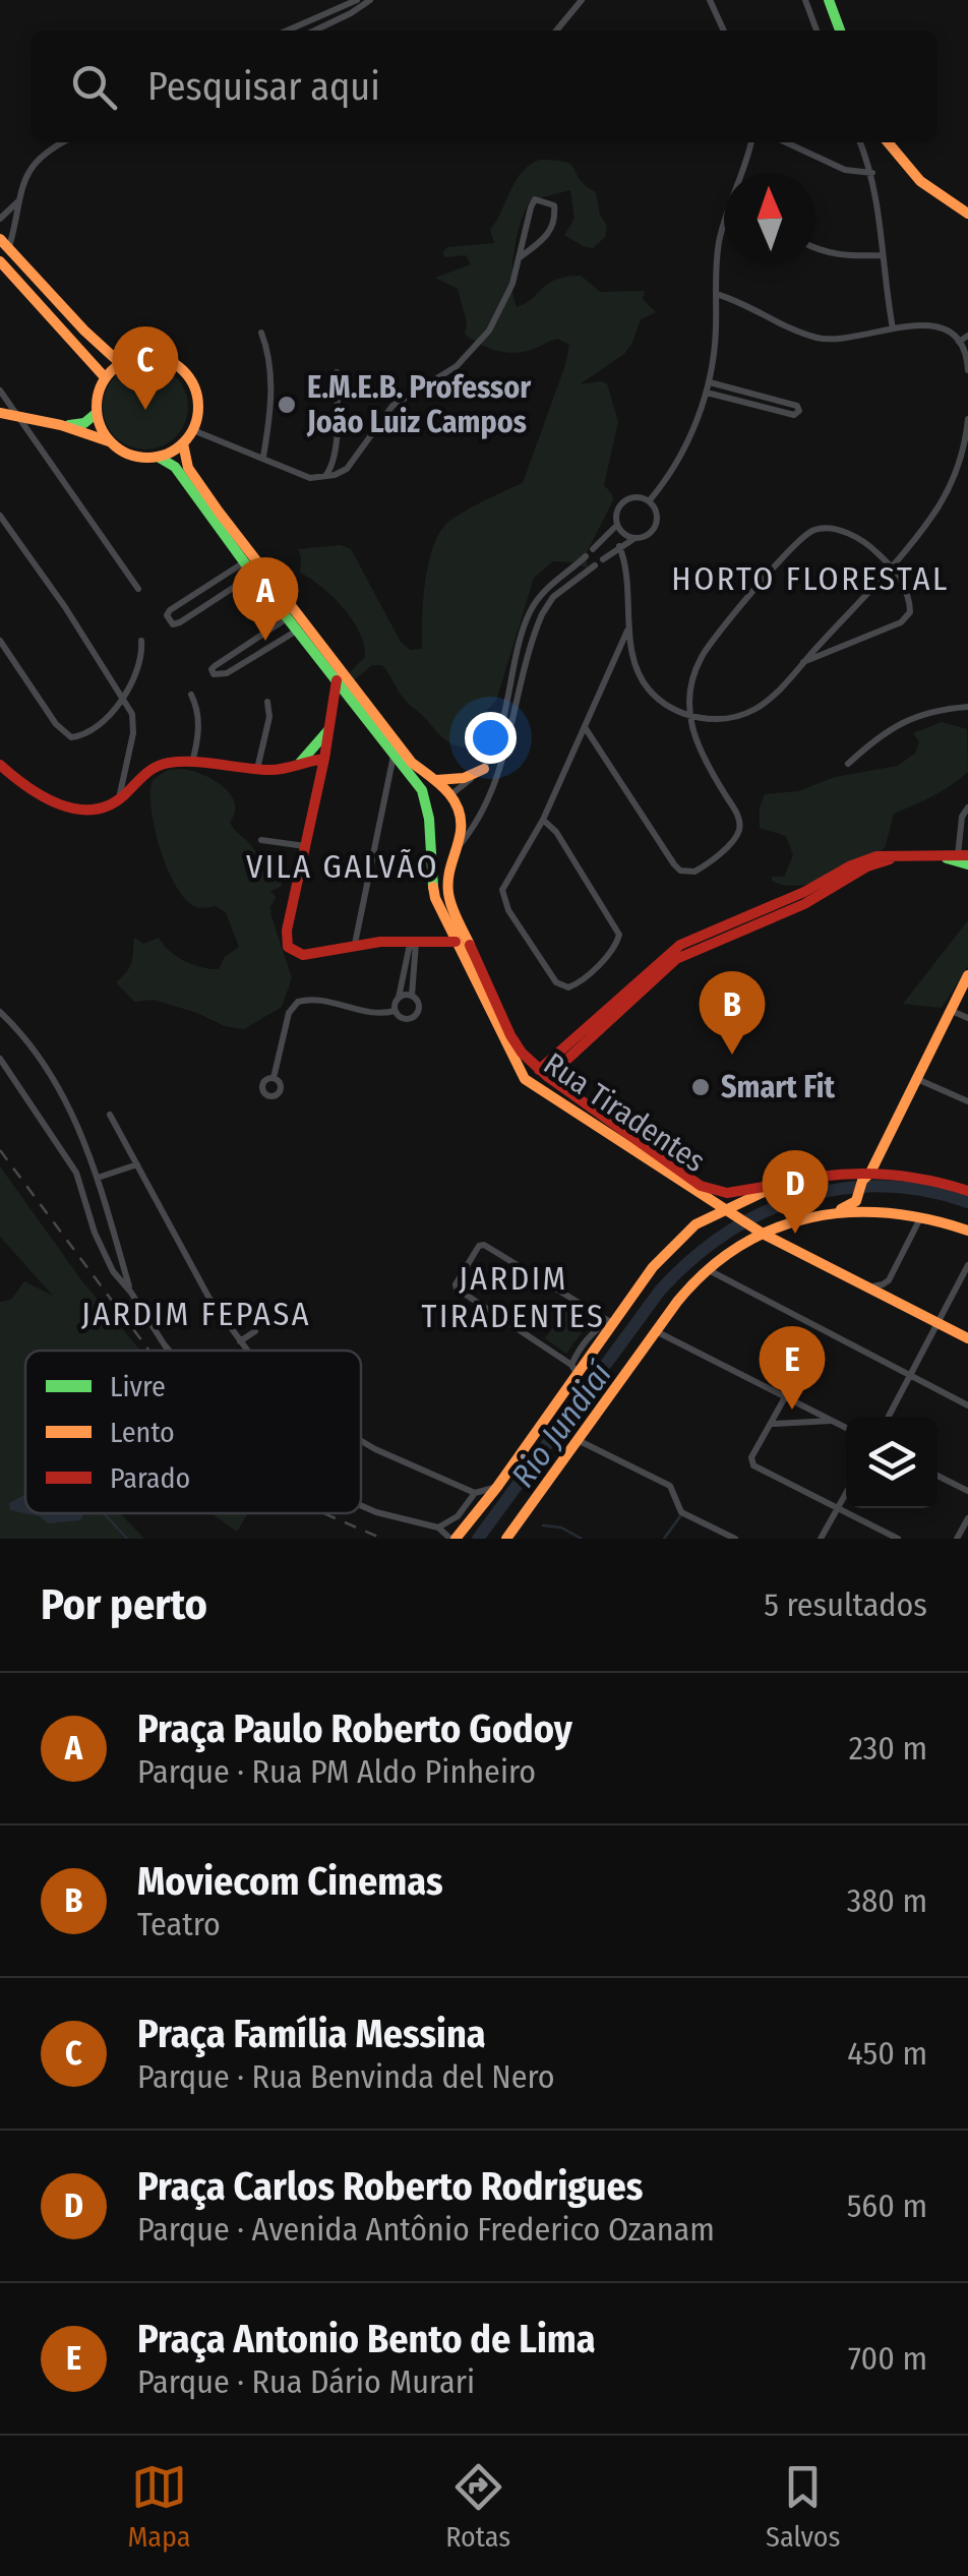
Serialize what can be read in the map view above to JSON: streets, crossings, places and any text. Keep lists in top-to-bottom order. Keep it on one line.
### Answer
{"streets":{"main road":["Rua Tiradentes"]},"districts":["HORTO FLORESTAL","VILA GALVÃO","JARDIM TIRADENTES","JARDIM FEPASA"],"water":["Rio Jundiaí"],"places":["E.M.E.B. Professor João Luiz Campos","Smart Fit"],"legend":["Livre","Lento","Parado"],"north":"top","page":{"search":"Pesquisar aqui","pins":["C","A","B","D","E"],"heading":["Por perto","5 resultados"],"list":[{"mark":"A","name":"Praça Paulo Roberto Godoy","note":"Parque · Rua PM Aldo Pinheiro","value":"230 m"},{"mark":"B","name":"Moviecom Cinemas","note":"Teatro","value":"380 m"},{"mark":"C","name":"Praça Família Messina","note":"Parque · Rua Benvinda del Nero","value":"450 m"},{"mark":"D","name":"Praça Carlos Roberto Rodrigues","note":"Parque · Avenida Antônio Frederico Ozanam","value":"560 m"},{"mark":"E","name":"Praça Antonio Bento de Lima","note":"Parque · Rua Dário Murari","value":"700 m"}],"nav":["Mapa","Rotas","Salvos"]}}
